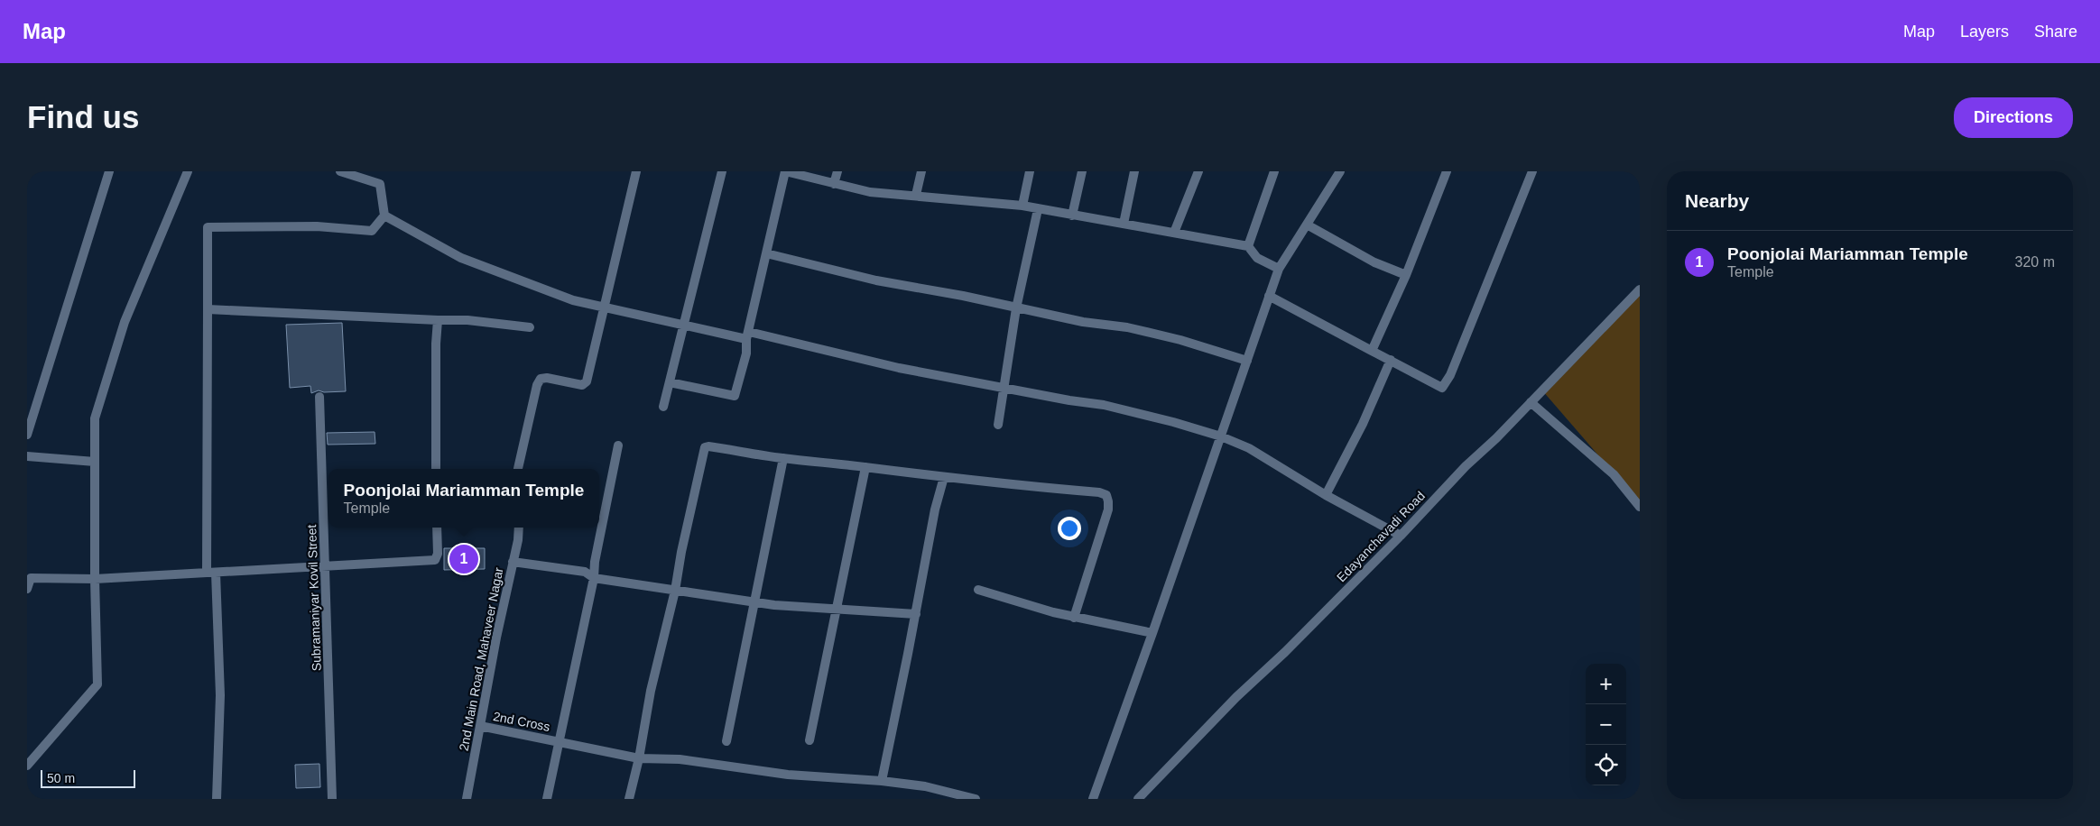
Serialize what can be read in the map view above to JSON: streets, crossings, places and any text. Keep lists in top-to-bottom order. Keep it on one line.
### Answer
{"streets":{"street":["Edayanchavadi Road","Subramaniyar Kovil Street","2nd Main Road, Mahaveer Nagar","2nd Cross"]},"crossings":[["2nd Main Road, Mahaveer Nagar","2nd Cross"]],"scale_bar":"50 m","page":{"header":"Map","nav":["Map","Layers","Share"],"buttons":"Directions","title":"Find us","heading":"Nearby","list":[{"mark":"1","name":"Poonjolai Mariamman Temple","note":"Temple","value":"320 m"}],"popup":["Poonjolai Mariamman Temple","Temple"],"pins":"1","map_buttons":["+","−"],"scale":"50 m"}}
